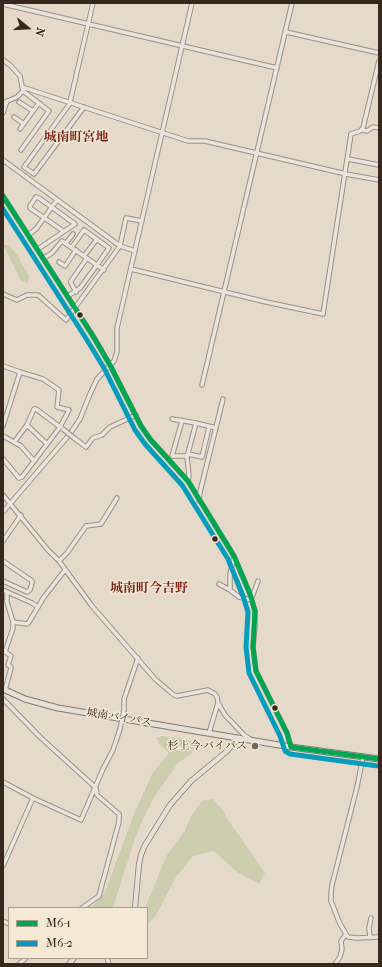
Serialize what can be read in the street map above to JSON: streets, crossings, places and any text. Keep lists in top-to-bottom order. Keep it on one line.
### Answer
{"streets":{"highway":["城南バイパス"]},"districts":["城南町宮地","城南町今吉野"],"places":["杉上今·バイパス"],"lines":["transit line M6-1","transit line M6-2"],"legend":["M6-1","M6-2"],"north":"right"}
